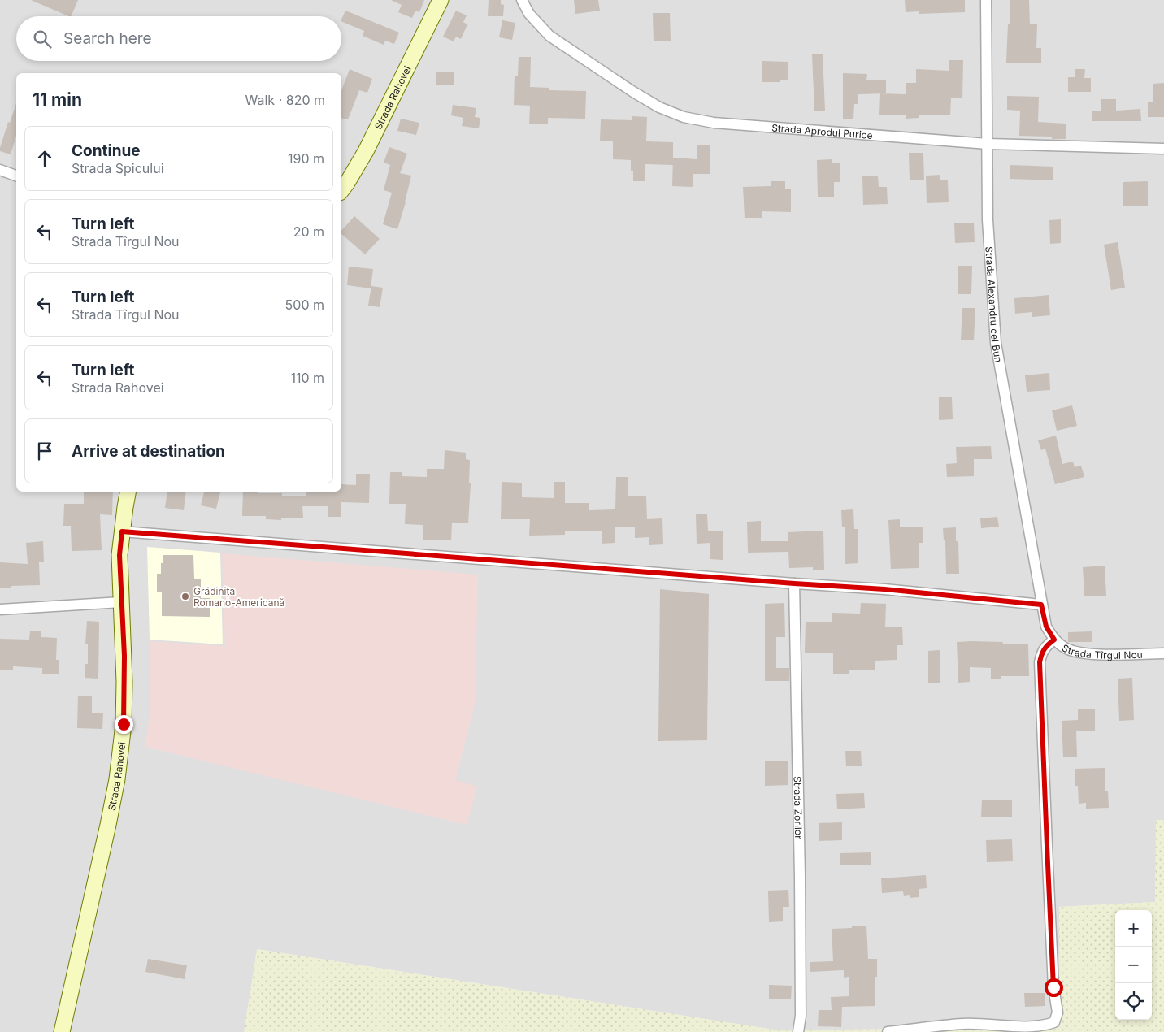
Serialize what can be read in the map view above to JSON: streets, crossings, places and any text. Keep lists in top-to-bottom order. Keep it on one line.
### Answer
{"streets":{"main road":["Strada Rahovei"],"street":["Strada Aprodul Purice","Strada Alexandru cel Bun","Strada Tîrgul Nou","Strada Zorilor"]},"crossings":[["Strada Aprodul Purice","Strada Alexandru cel Bun"],["Strada Alexandru cel Bun","Strada Tîrgul Nou"]],"places":["Grădinița Romano-Americană"],"page":{"search":"Search here","heading":["11 min","Walk · 820 m"],"list":[["Continue","Strada Spicului","190 m"],["Turn left","Strada Tîrgul Nou","20 m"],["Turn left","Strada Tîrgul Nou","500 m"],["Turn left","Strada Rahovei","110 m"],"Arrive at destination"],"map_buttons":["+","−"]}}
